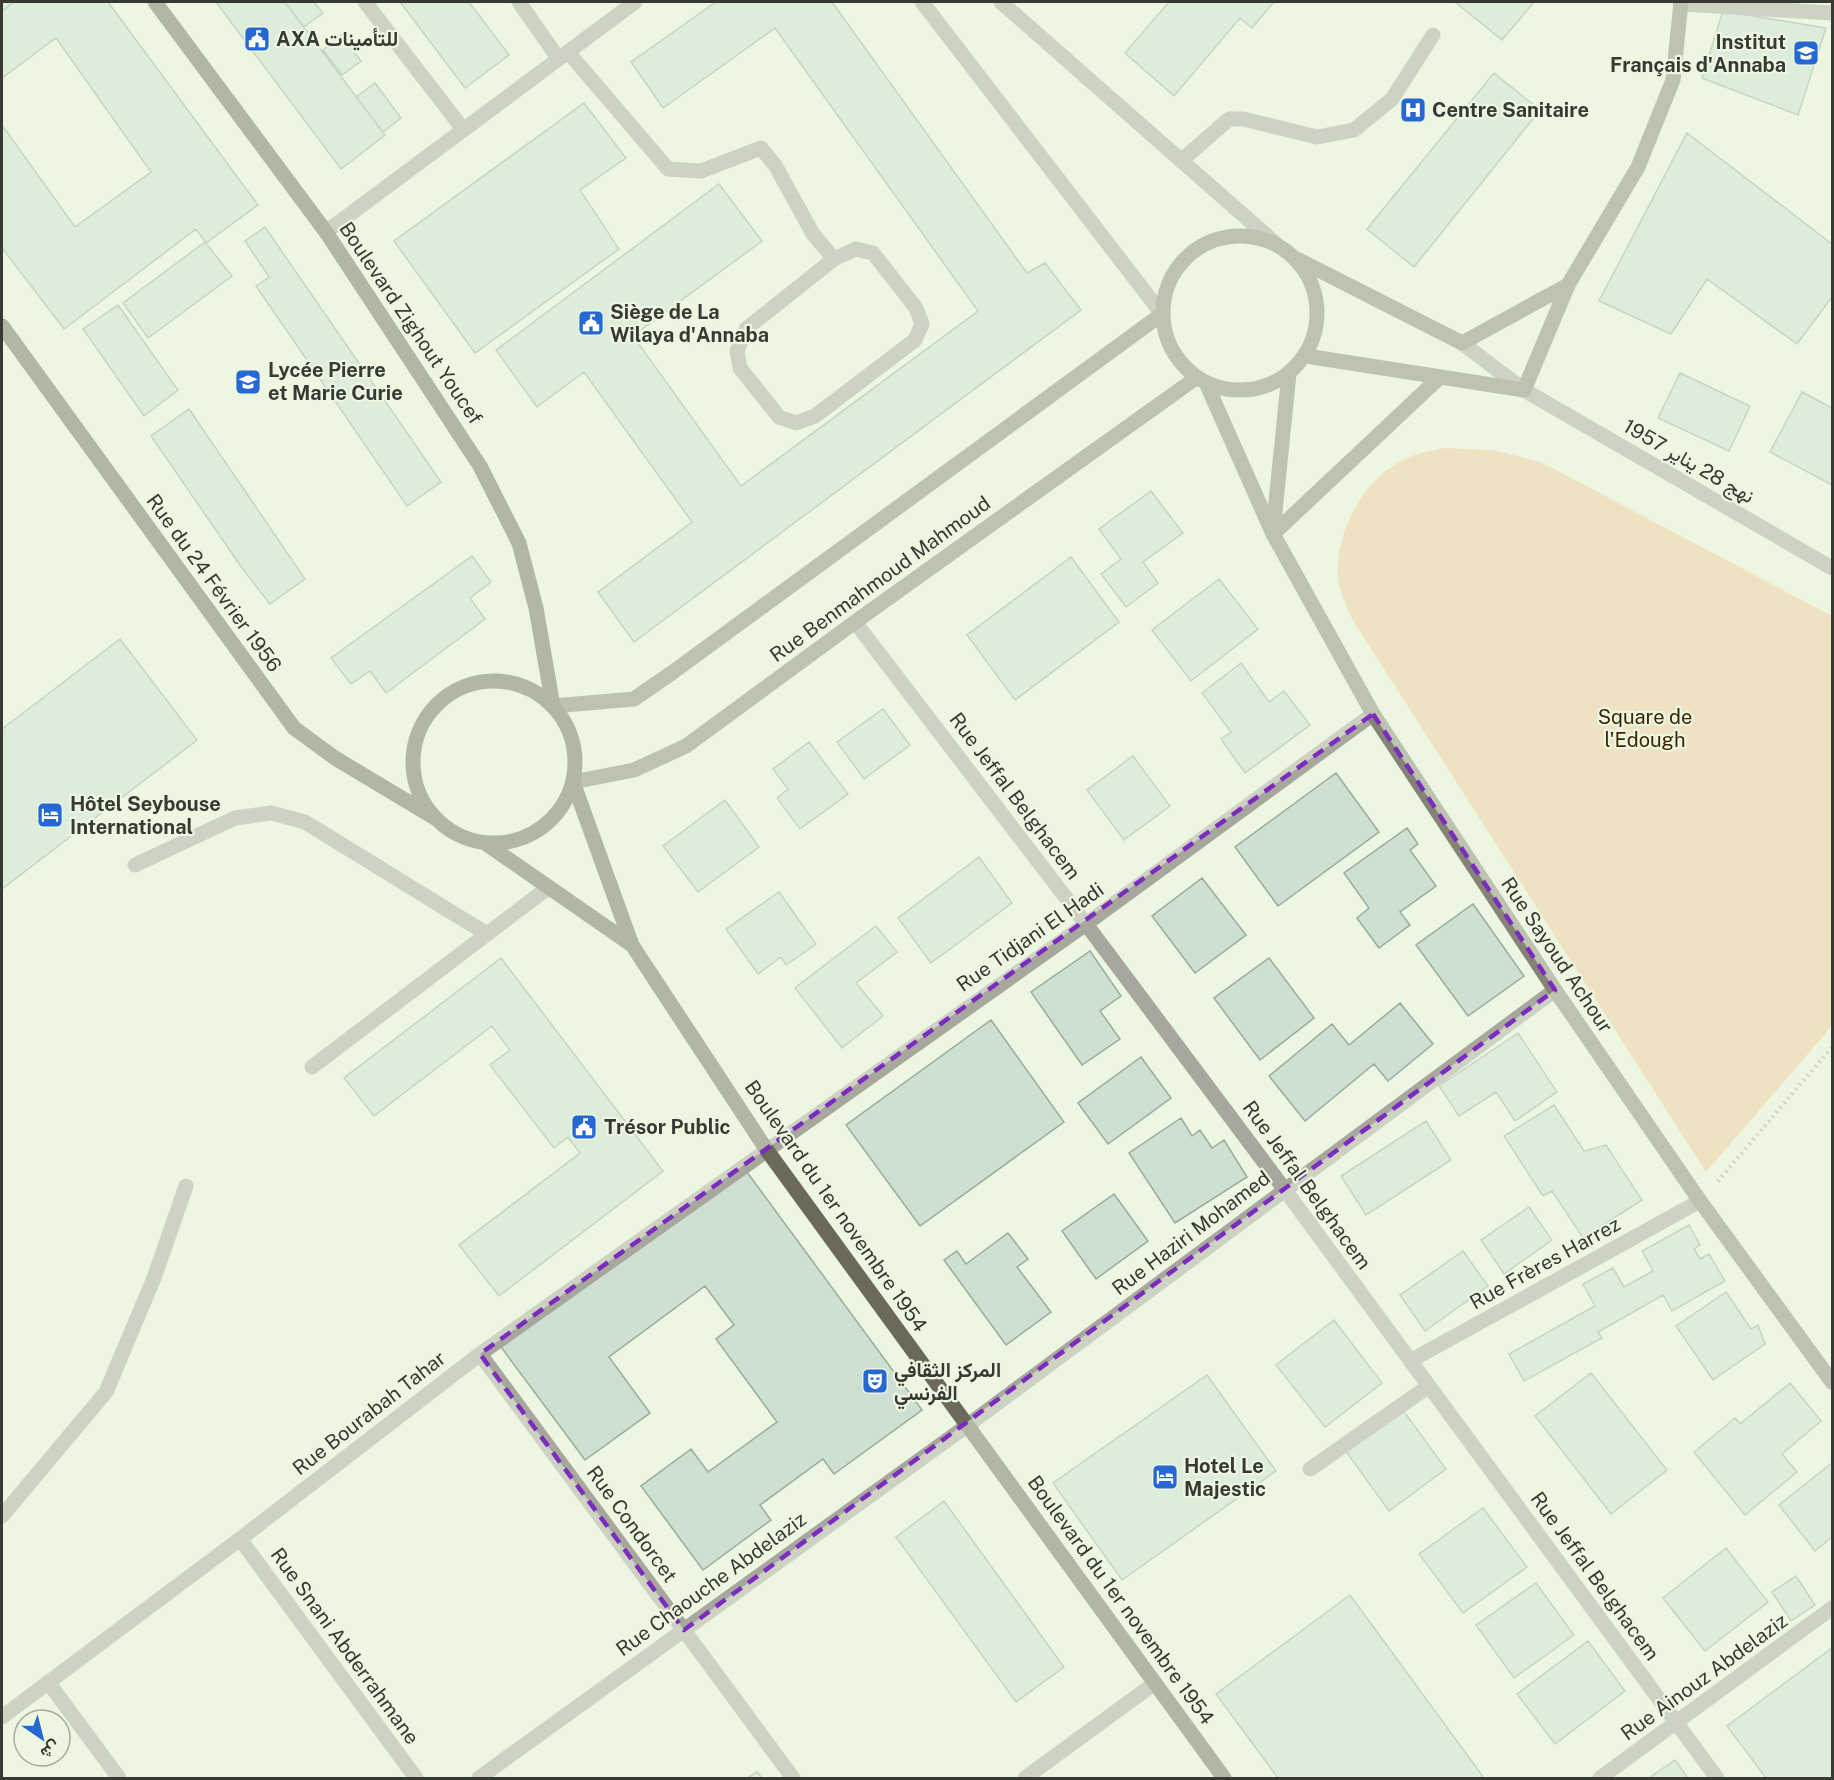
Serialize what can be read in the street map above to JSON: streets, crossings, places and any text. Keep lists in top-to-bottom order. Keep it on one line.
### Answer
{"streets":{"main road":["Boulevard Zighout Youcef","Rue Benmahmoud Mahmoud","Rue du 24 Février 1956","Rue Sayoud Achour","Boulevard du 1er novembre 1954"],"street":["نهج 28 يناير 1957","Rue Jeffal Belghacem","Rue Tidjani El Hadi","Rue Haziri Mohamed","Rue Frères Harrez","Rue Bourabah Tahar","Rue Condorcet","Rue Chaouche Abdelaziz","Rue Snani Abderrahmane","Rue Ainouz Abdelaziz"]},"crossings":[["Boulevard Zighout Youcef","Rue Benmahmoud Mahmoud"],["Boulevard Zighout Youcef","Rue du 24 Février 1956"],["Rue Benmahmoud Mahmoud","Rue du 24 Février 1956"],["Rue Benmahmoud Mahmoud","Rue Jeffal Belghacem"],["Rue Benmahmoud Mahmoud","Rue Sayoud Achour"],["Rue Jeffal Belghacem","Rue Tidjani El Hadi"],["Rue Jeffal Belghacem","Rue Haziri Mohamed"],["Rue Jeffal Belghacem","Rue Frères Harrez"],["Rue Jeffal Belghacem","Rue Ainouz Abdelaziz"],["Rue Tidjani El Hadi","Rue Sayoud Achour"],["Rue Tidjani El Hadi","Boulevard du 1er novembre 1954"],["Rue Tidjani El Hadi","Rue Bourabah Tahar"],["Rue Sayoud Achour","Rue Haziri Mohamed"],["Rue Sayoud Achour","Rue Frères Harrez"],["Boulevard du 1er novembre 1954","Rue Haziri Mohamed"],["Boulevard du 1er novembre 1954","Rue Bourabah Tahar"],["Boulevard du 1er novembre 1954","Rue Chaouche Abdelaziz"],["Rue Haziri Mohamed","Rue Chaouche Abdelaziz"],["Rue Bourabah Tahar","Rue Condorcet"],["Rue Bourabah Tahar","Rue Snani Abderrahmane"],["Rue Condorcet","Rue Chaouche Abdelaziz"]],"parks":["Square de l'Edough"],"places":{"public building":["AXA للتأمينات","Siège de La Wilaya d'Annaba","Trésor Public"],"school or university":["Institut Français d'Annaba","Lycée Pierre et Marie Curie"],"hospital":["Centre Sanitaire"],"hotel":["Hôtel Seybouse International","Hotel Le Majestic"],"theatre":["المركز الثقافي الفرنسي"]},"north":"bottom right"}
